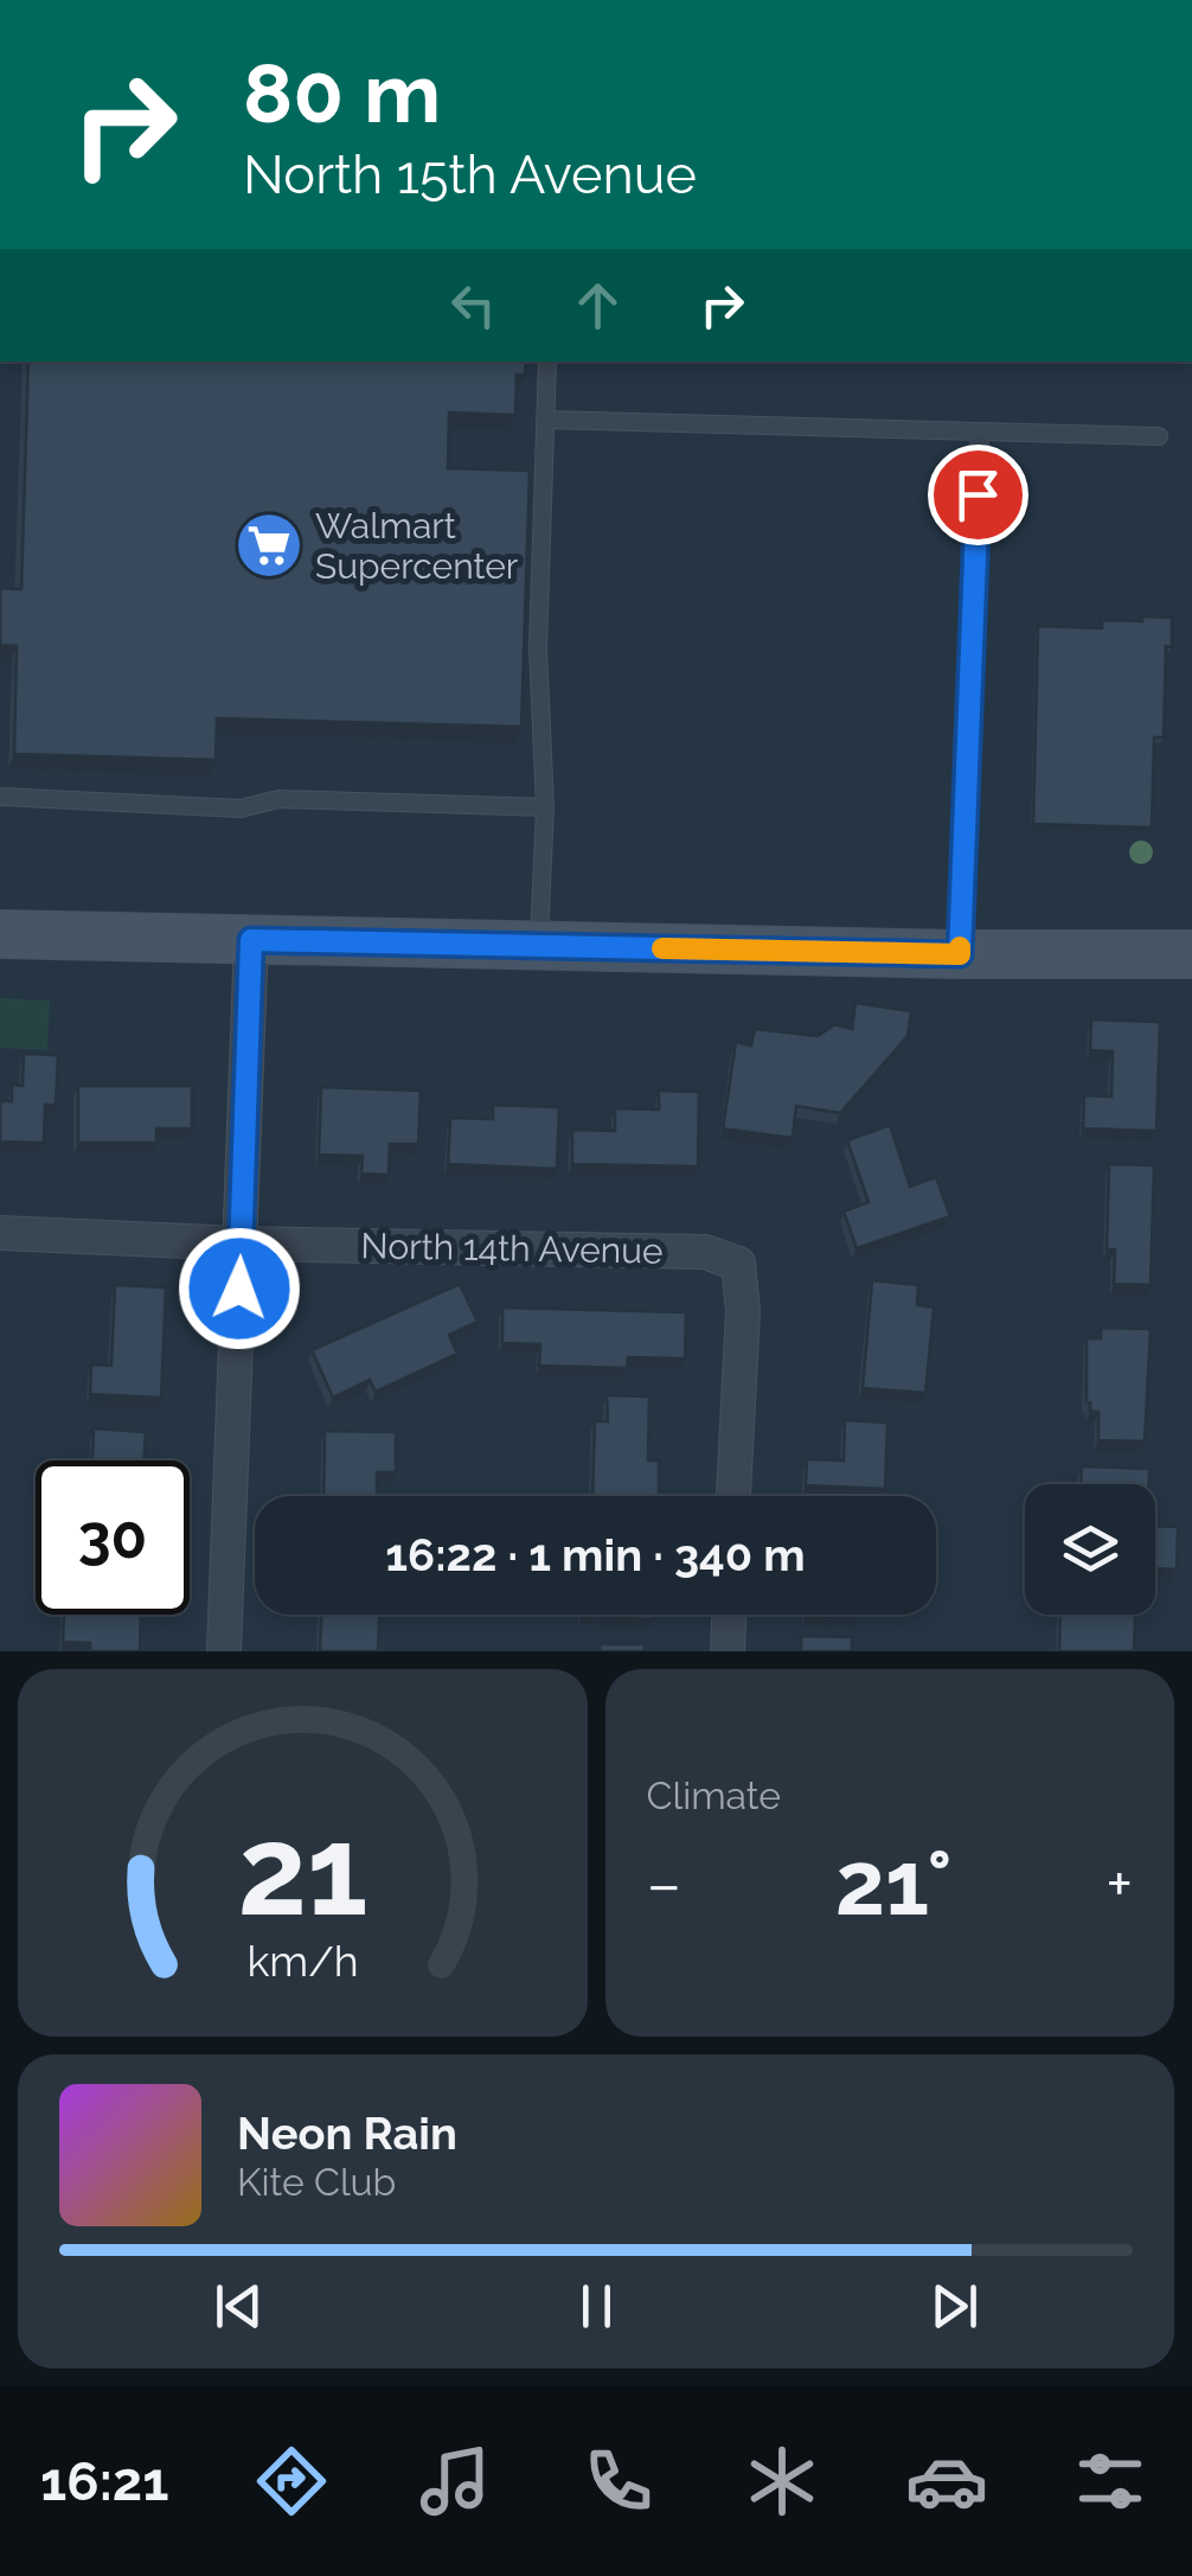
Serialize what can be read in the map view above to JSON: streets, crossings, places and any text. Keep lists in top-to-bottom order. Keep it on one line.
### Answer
{"streets":{"street":["North 14th Avenue"]},"places":{"supermarket":["Walmart Supercenter"]},"page":{"turn":["80 m","North 15th Avenue"],"limit":"30","trip":"16:22 · 1 min · 340 m","tile":"Climate","heat":["−","21°","+"],"song":["Neon Rain","Kite Club"],"tabs":"16:21","gauge":["21","km/h"]}}
